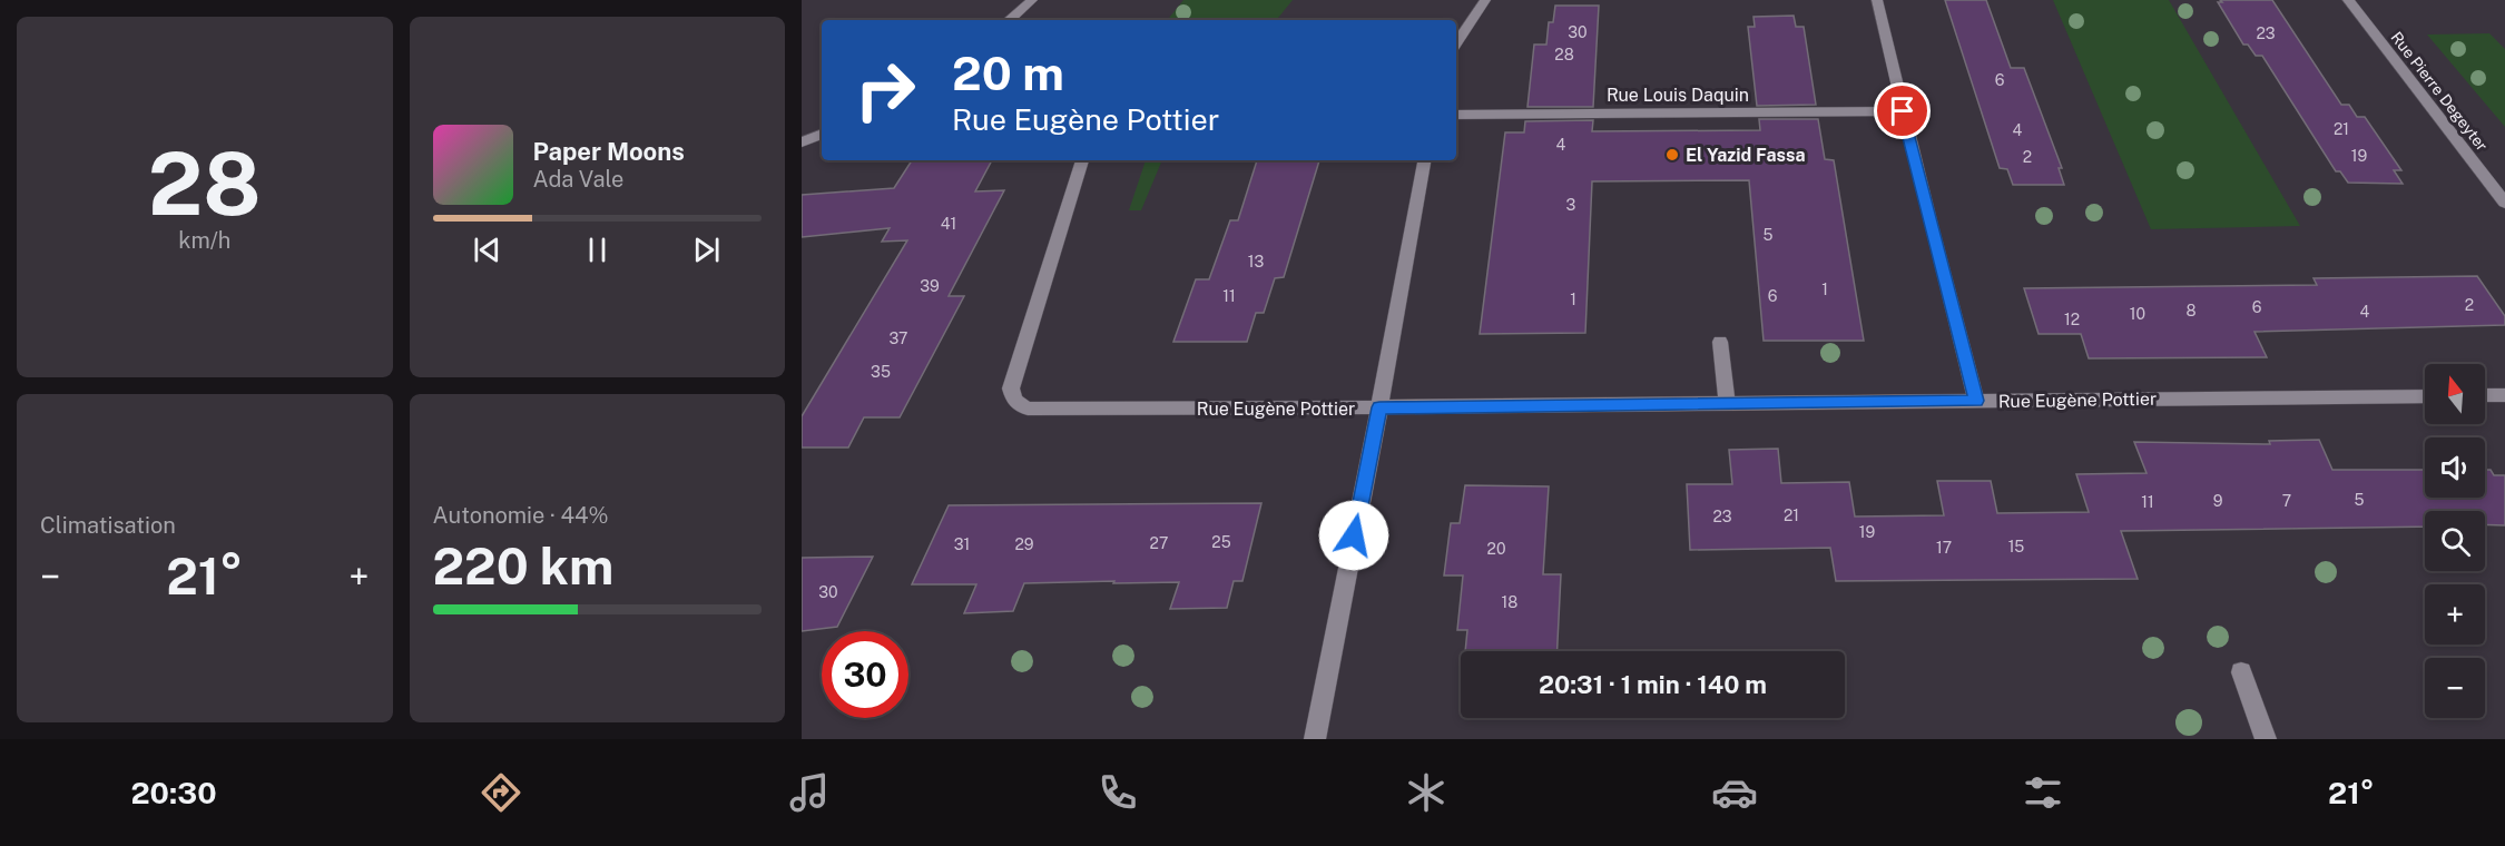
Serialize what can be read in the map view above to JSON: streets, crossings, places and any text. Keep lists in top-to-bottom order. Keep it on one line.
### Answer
{"streets":{"street":["Rue Pierre Degeyter","Rue Louis Daquin","Rue Eugène Pottier"]},"places":["El Yazid Fassa"],"house_numbers":["30","23","28","6","21","4","4","19","2","3","41","5","13","39","1","11","6","1","2","6","8","4","10","12","37","35","5","9","7","11","21","23","19","25","27","31","29","15","17","20","30","18"],"north":"top","page":{"tile":[["28","km/h"],"Climatisation",["Autonomie · 44%","220 km"]],"turn":["20 m","Rue Eugène Pottier"],"song":["Paper Moons","Ada Vale"],"map_buttons":["+","−"],"heat":["−","21°","+"],"limit":"30","trip":"20:31 · 1 min · 140 m","tabs":["20:30","21°"]}}
